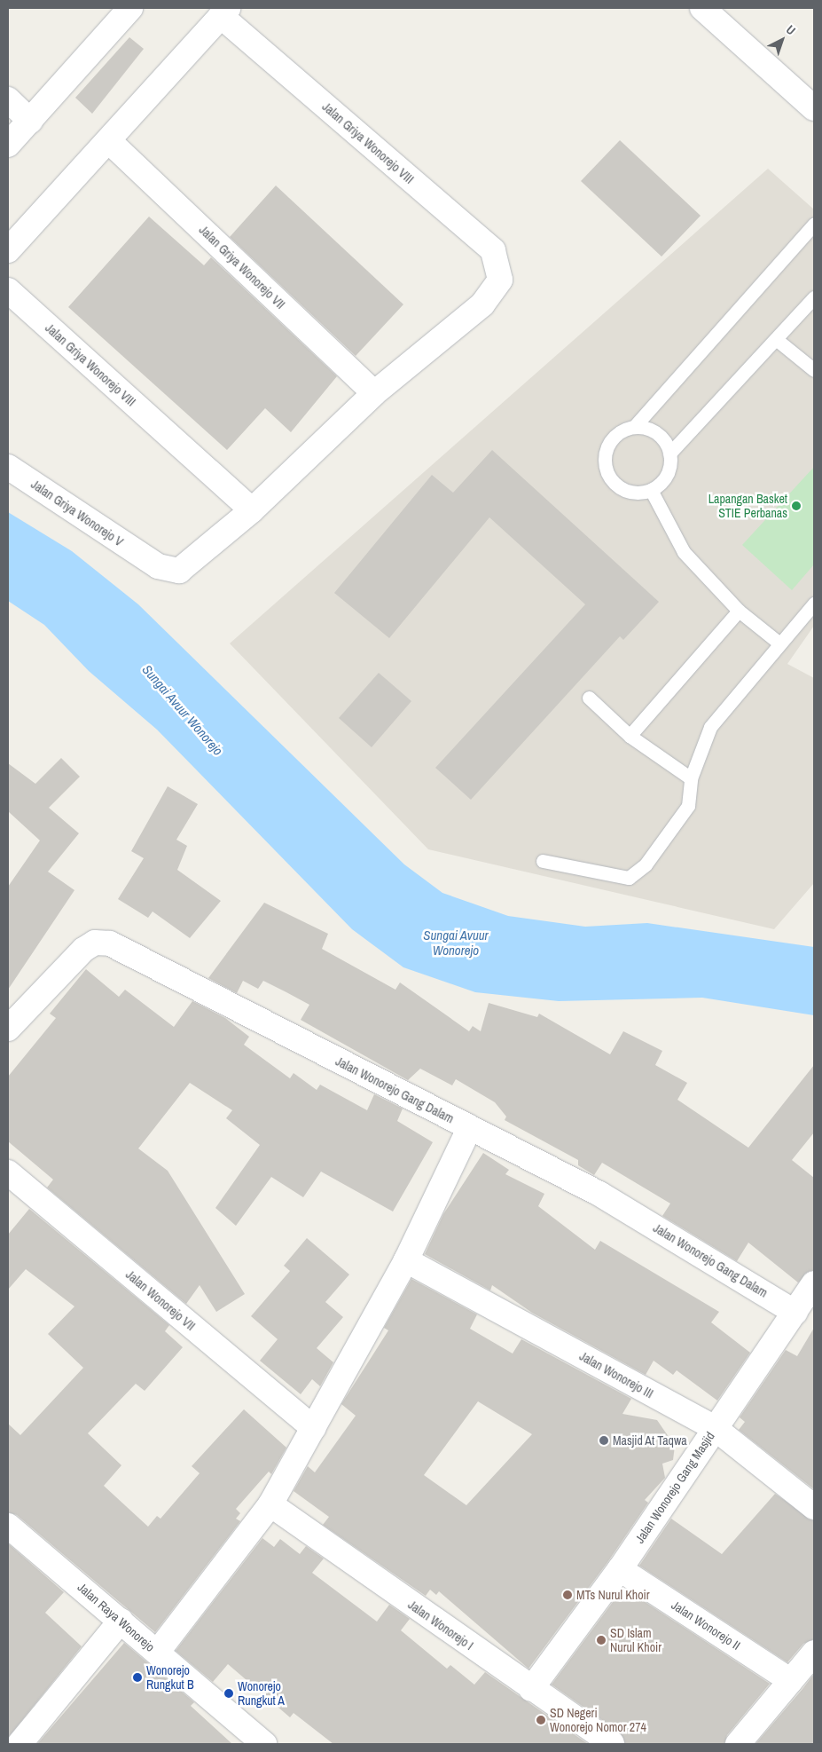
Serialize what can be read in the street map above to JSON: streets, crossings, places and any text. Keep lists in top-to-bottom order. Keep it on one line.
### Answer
{"streets":{"street":["Jalan Griya Wonorejo VIII","Jalan Griya Wonorejo VII","Jalan Griya Wonorejo V","Jalan Wonorejo Gang Dalam","Jalan Wonorejo VII","Jalan Wonorejo III","Jalan Wonorejo Gang Masjid","Jalan Raya Wonorejo","Jalan Wonorejo I","Jalan Wonorejo II"]},"crossings":[["Jalan Griya Wonorejo VIII","Jalan Griya Wonorejo VII"],["Jalan Griya Wonorejo VIII","Jalan Griya Wonorejo V"],["Jalan Wonorejo Gang Dalam","Jalan Wonorejo Gang Masjid"],["Jalan Wonorejo III","Jalan Wonorejo Gang Masjid"],["Jalan Wonorejo Gang Masjid","Jalan Wonorejo I"],["Jalan Wonorejo Gang Masjid","Jalan Wonorejo II"]],"water":["Sungai Avuur Wonorejo"],"places":["Lapangan Basket STIE Perbanas","Masjid At Taqwa","MTs Nurul Khoir","SD Islam Nurul Khoir","Wonorejo Rungkut B","Wonorejo Rungkut A","SD Negeri Wonorejo Nomor 274"],"north":"top right"}
